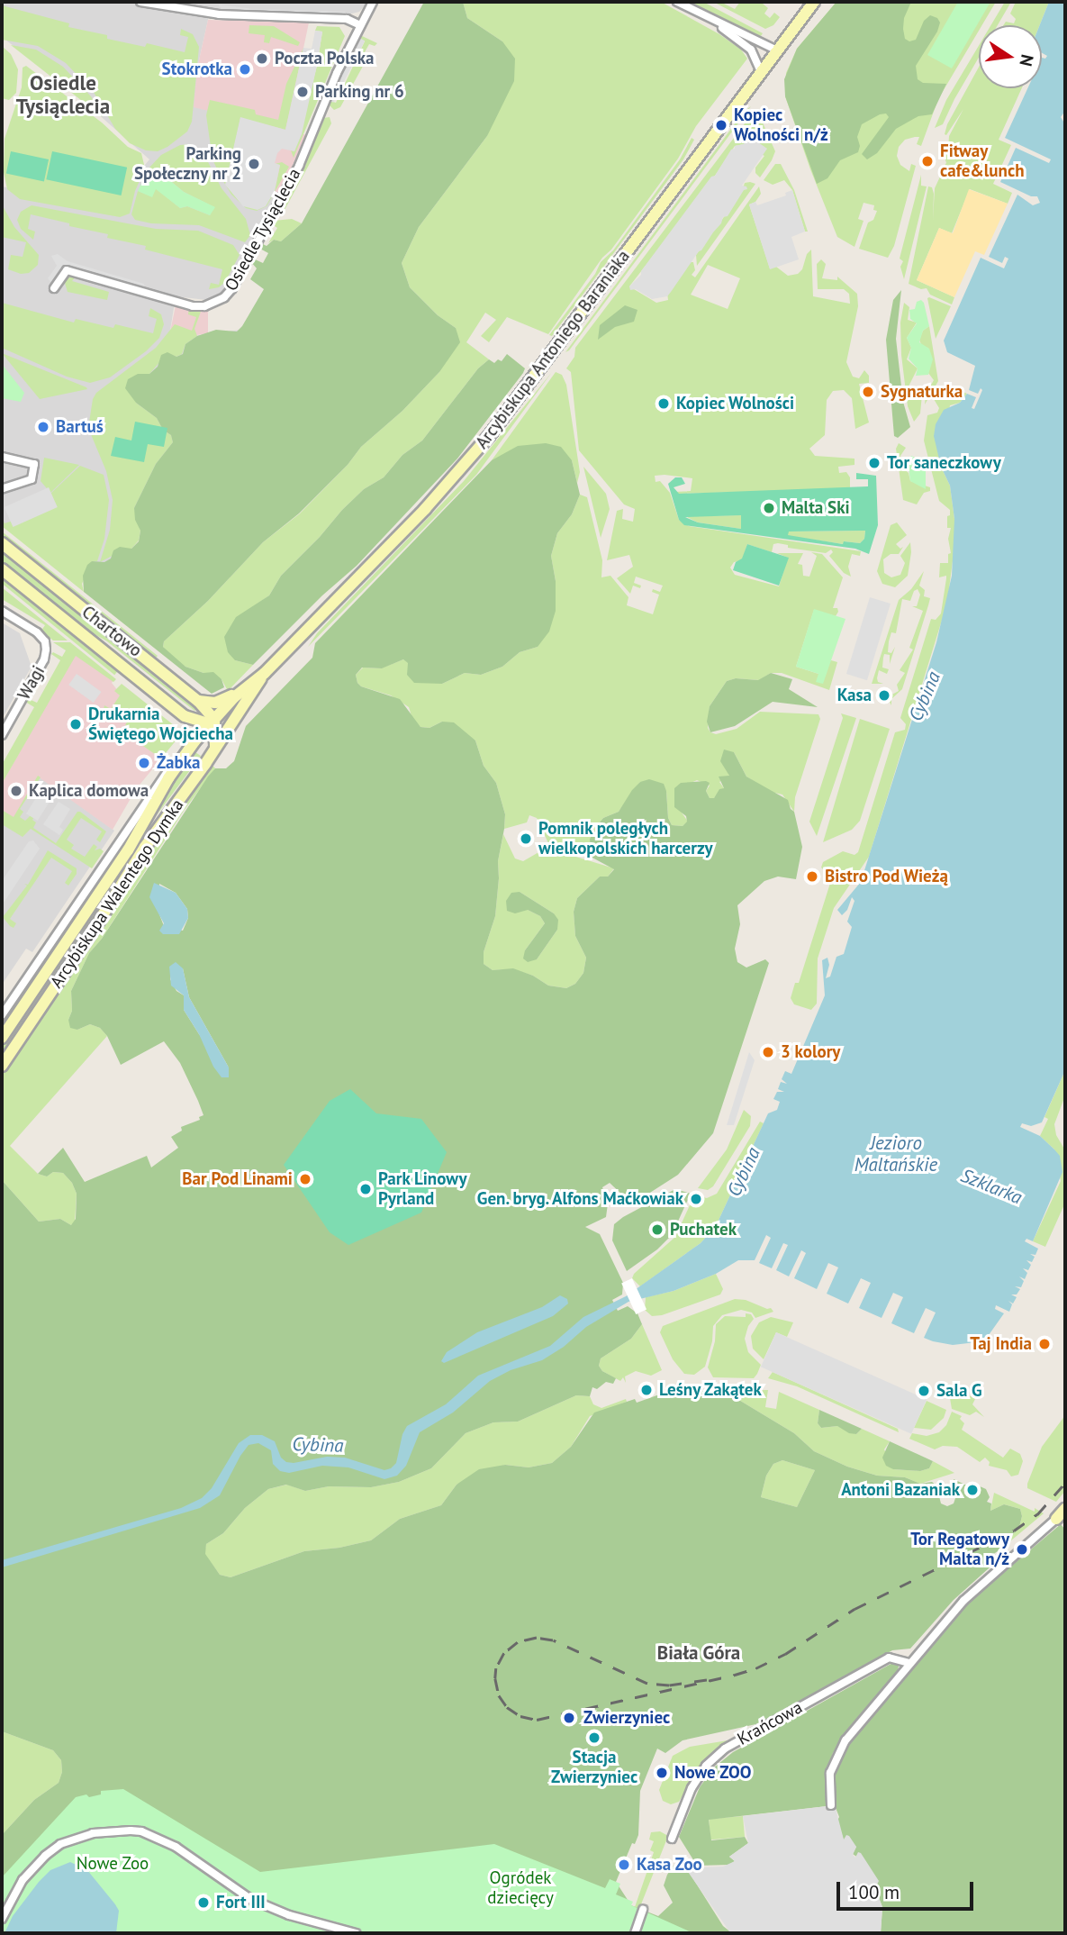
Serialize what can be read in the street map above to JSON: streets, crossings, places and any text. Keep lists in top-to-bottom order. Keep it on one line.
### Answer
{"streets":{"street":["Osiedle Tysiąclecia","Arcybiskupa Antoniego Baraniaka","Chartowo","Wagi","Arcybiskupa Walentego Dymka","Krańcowa"]},"crossings":[["Arcybiskupa Antoniego Baraniaka","Chartowo"],["Arcybiskupa Antoniego Baraniaka","Arcybiskupa Walentego Dymka"],["Chartowo","Arcybiskupa Walentego Dymka"]],"districts":["Osiedle Tysiąclecia","Biała Góra"],"water":["Cybina","Jezioro Maltańskie","Szklarka"],"parks":["Nowe Zoo","Ogródek dziecięcy"],"places":["Poczta Polska","Stokrotka","Parking nr 6","Kopiec Wolności n/ż","Fitway cafe&lunch","Parking Społeczny nr 2","Sygnaturka","Kopiec Wolności","Bartuś","Tor saneczkowy","Malta Ski","Kasa","Drukarnia Świętego Wojciecha","Żabka","Kaplica domowa","Pomnik poległych wielkopolskich harcerzy","Bistro Pod Wieżą","3 kolory","Bar Pod Linami","Park Linowy Pyrland","Gen. bryg. Alfons Maćkowiak","Puchatek","Taj India","Leśny Zakątek","Sala G","Antoni Bazaniak","Tor Regatowy Malta n/ż","Zwierzyniec","Stacja Zwierzyniec","Nowe ZOO","Kasa Zoo","Fort III"],"scale_bar":"100 m","north":"right"}
